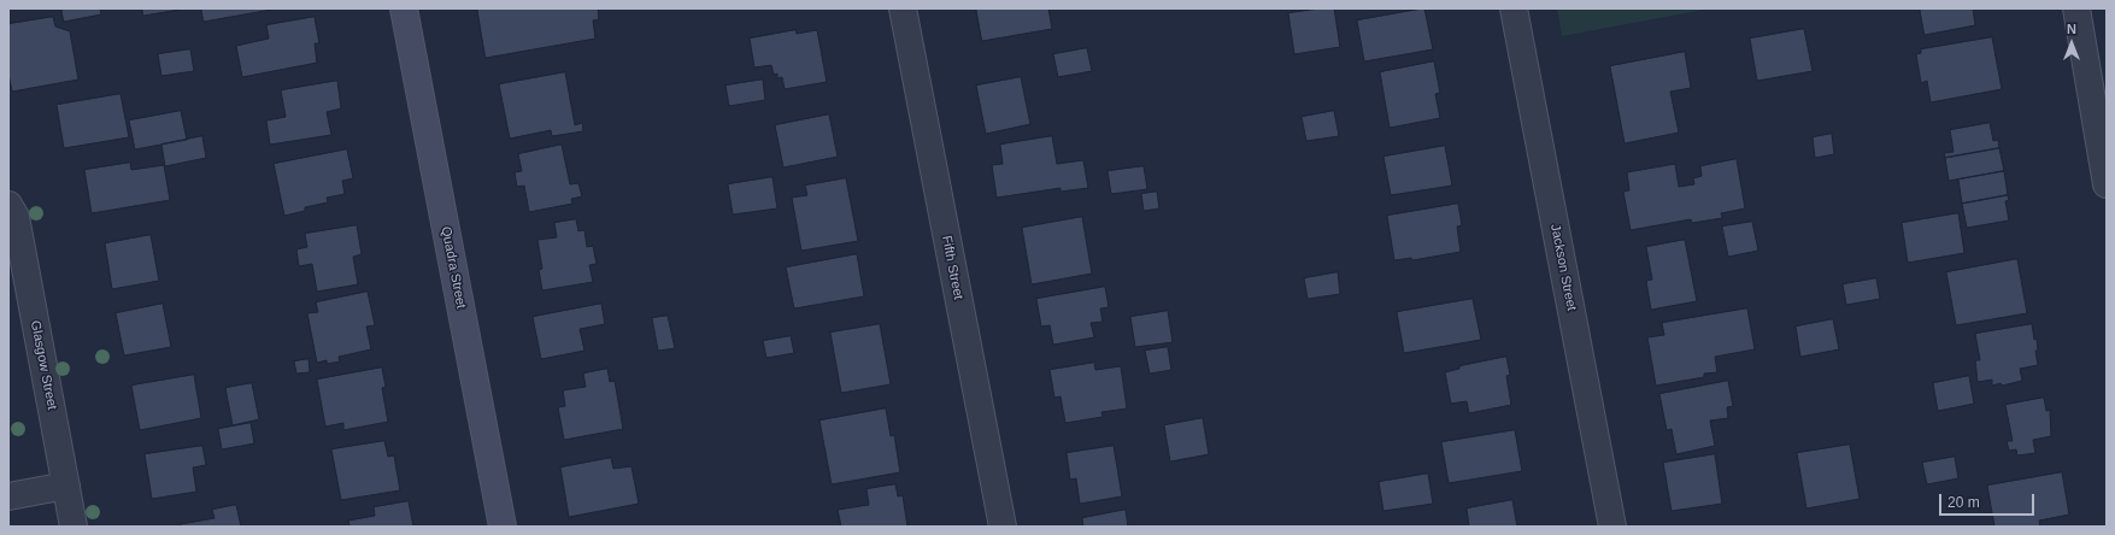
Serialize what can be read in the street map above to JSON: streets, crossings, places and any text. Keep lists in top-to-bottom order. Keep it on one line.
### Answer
{"streets":{"main road":["Quadra Street"],"street":["Fifth Street","Jackson Street","Glasgow Street"]},"scale_bar":"20 m","north":"top"}
